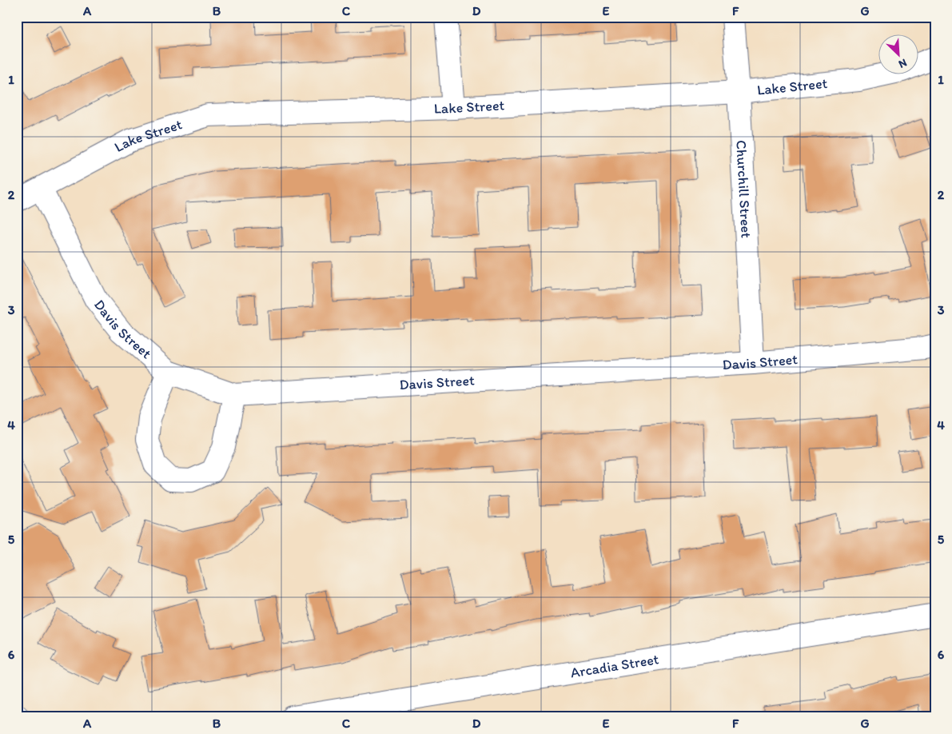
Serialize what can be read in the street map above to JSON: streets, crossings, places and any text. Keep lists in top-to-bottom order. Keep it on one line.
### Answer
{"streets":{"street":["Lake Street","Churchill Street","Davis Street","Arcadia Street"]},"crossings":[["Lake Street","Churchill Street"],["Lake Street","Davis Street"],["Churchill Street","Davis Street"]],"north":"bottom right","grid":{"columns":["A","B","C","D","E","F","G"],"rows":["1","2","3","4","5","6"]}}
